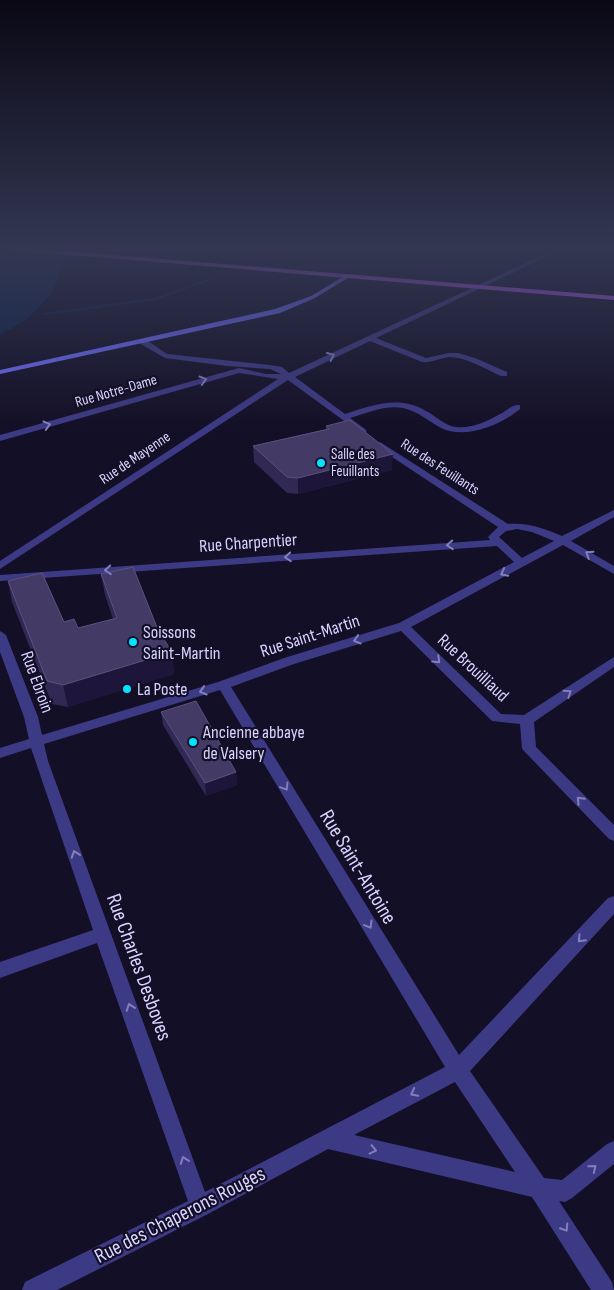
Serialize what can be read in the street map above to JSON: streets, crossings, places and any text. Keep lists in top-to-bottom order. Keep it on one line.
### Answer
{"streets":{"street":["Rue Notre-Dame","Rue de Mayenne","Rue des Feuillants","Rue Charpentier","Rue Saint-Martin","Rue Brouilliaud","Rue Ebroin","Rue Saint-Antoine","Rue Charles Desboves","Rue des Chaperons Rouges"]},"crossings":[["Rue Notre-Dame","Rue des Feuillants"],["Rue de Mayenne","Rue des Feuillants"],["Rue Saint-Martin","Rue Brouilliaud"],["Rue Saint-Martin","Rue Ebroin"],["Rue Saint-Martin","Rue Saint-Antoine"],["Rue Saint-Martin","Rue Charles Desboves"],["Rue Ebroin","Rue Charles Desboves"],["Rue Saint-Antoine","Rue des Chaperons Rouges"],["Rue Charles Desboves","Rue des Chaperons Rouges"]],"one_way":["Rue Notre-Dame","Rue Charpentier","Rue Saint-Martin","Rue Brouilliaud","Rue Saint-Antoine","Rue Charles Desboves","Rue des Chaperons Rouges"],"places":["Salle des Feuillants","Soissons Saint-Martin","La Poste","Ancienne abbaye de Valsery"]}
